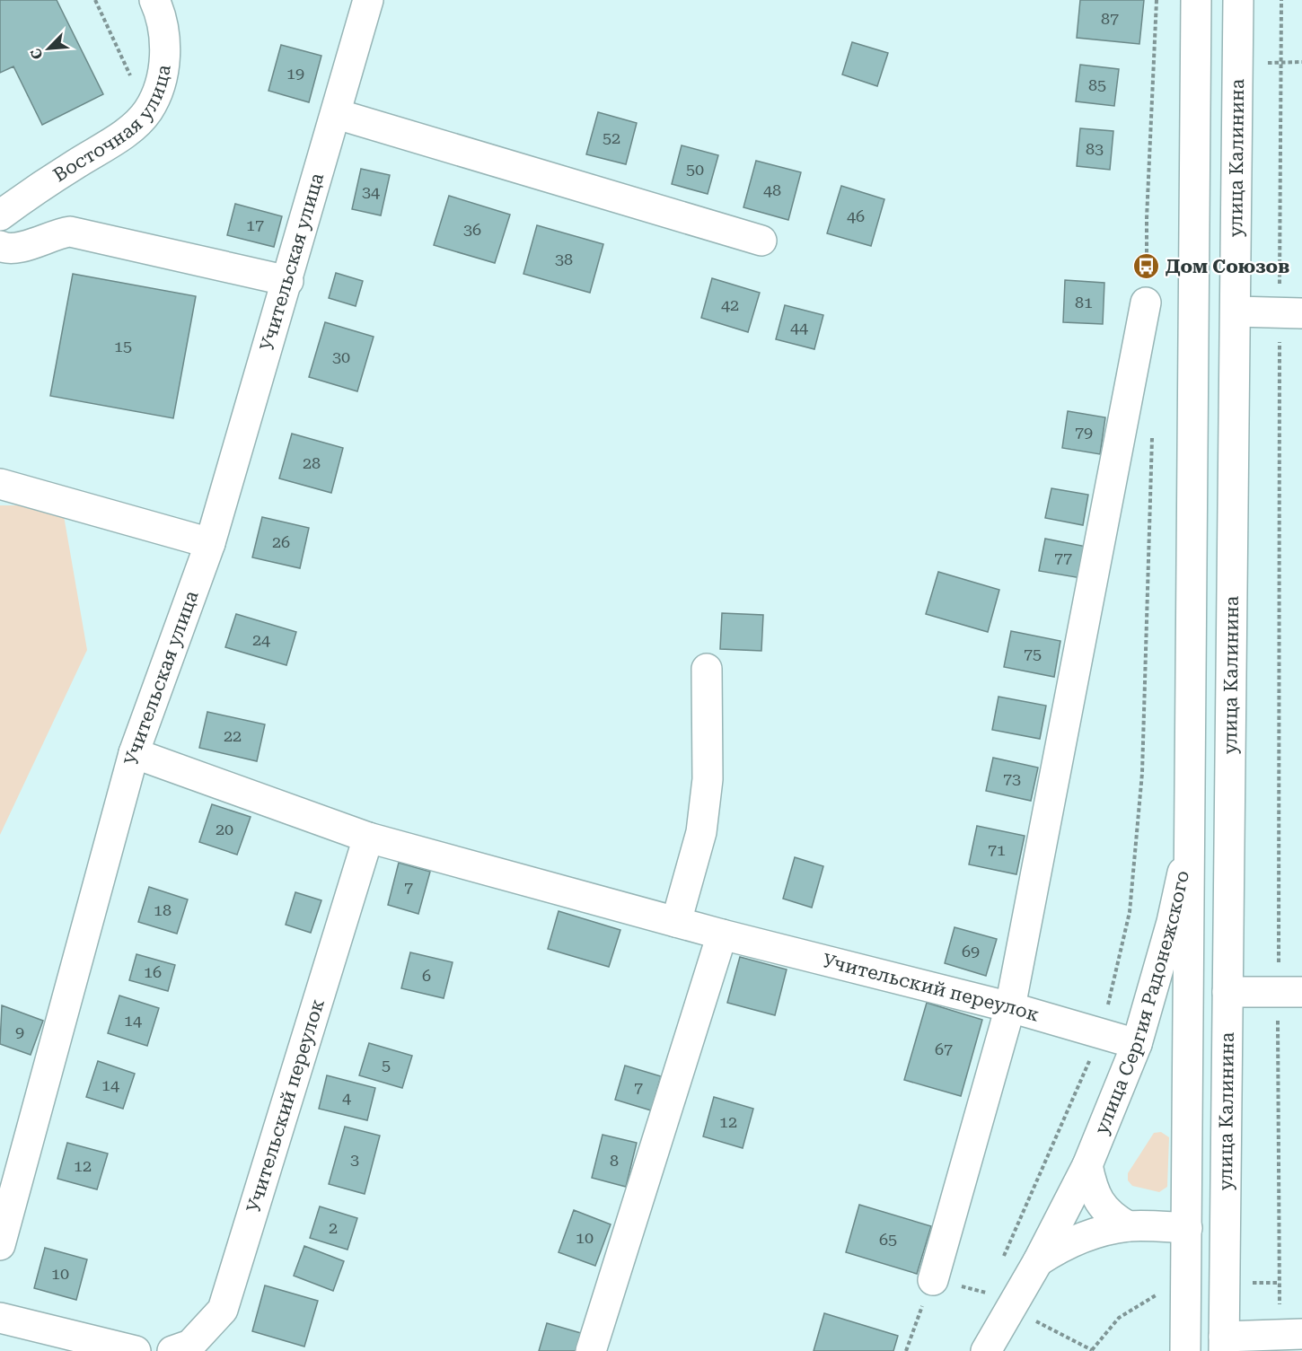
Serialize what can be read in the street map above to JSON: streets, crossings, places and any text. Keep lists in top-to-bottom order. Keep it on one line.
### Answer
{"streets":{"street":["Восточная улица","улица Калинина","Учительская улица","Учительский переулок","улица Сергия Радонежского"]},"crossings":[["улица Калинина","улица Сергия Радонежского"],["Учительская улица","Учительский переулок"],["Учительский переулок","улица Сергия Радонежского"]],"places":{"bus stop":["Дом Союзов"]},"house_numbers":["87","19","85","52","83","50","48","34","46","17","36","38","81","42","44","15","30","79","28","26","77","24","75","22","73","20","71","7","18","69","16","6","14","9","67","5","14","7","4","12","3","8","12","2","10","65","10"],"north":"bottom left"}
